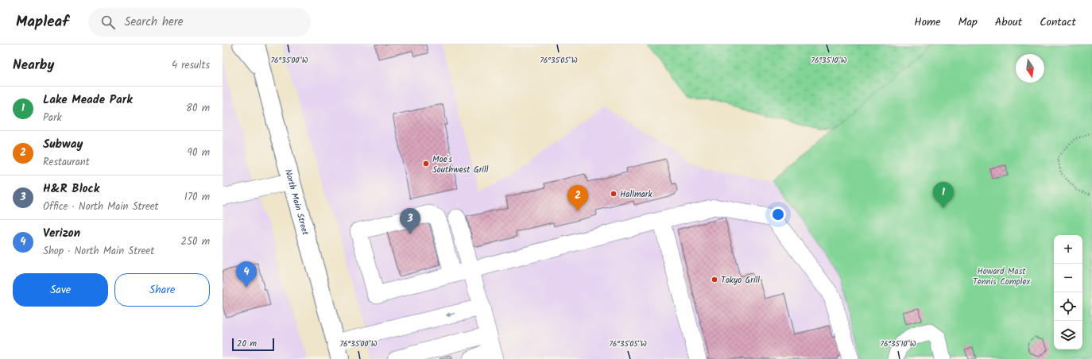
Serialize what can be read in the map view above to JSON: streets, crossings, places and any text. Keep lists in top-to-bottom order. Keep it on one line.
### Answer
{"streets":{"main road":["North Main Street"]},"parks":["Howard Mast Tennis Complex"],"places":["Moe's Southwest Grill","Hallmark","Tokyo Grill"],"scale_bar":"20 m","north":"bottom","page":{"header":"Mapleaf","search":"Search here","nav":["Home","Map","About","Contact"],"heading":["Nearby","4 results"],"list":[{"mark":"1","name":"Lake Meade Park","note":"Park","value":"80 m"},{"mark":"2","name":"Subway","note":"Restaurant","value":"90 m"},{"mark":"3","name":"H&R Block","note":"Office · North Main Street","value":"170 m"},{"mark":"4","name":"Verizon","note":"Shop · North Main Street","value":"250 m"}],"pins":["1","2","3","4"],"map_buttons":["+","−"],"buttons":["Save","Share"],"scale":"20 m"},"coordinates":["76°35'00\"W","76°35'05\"W","76°35'10\"W"]}
